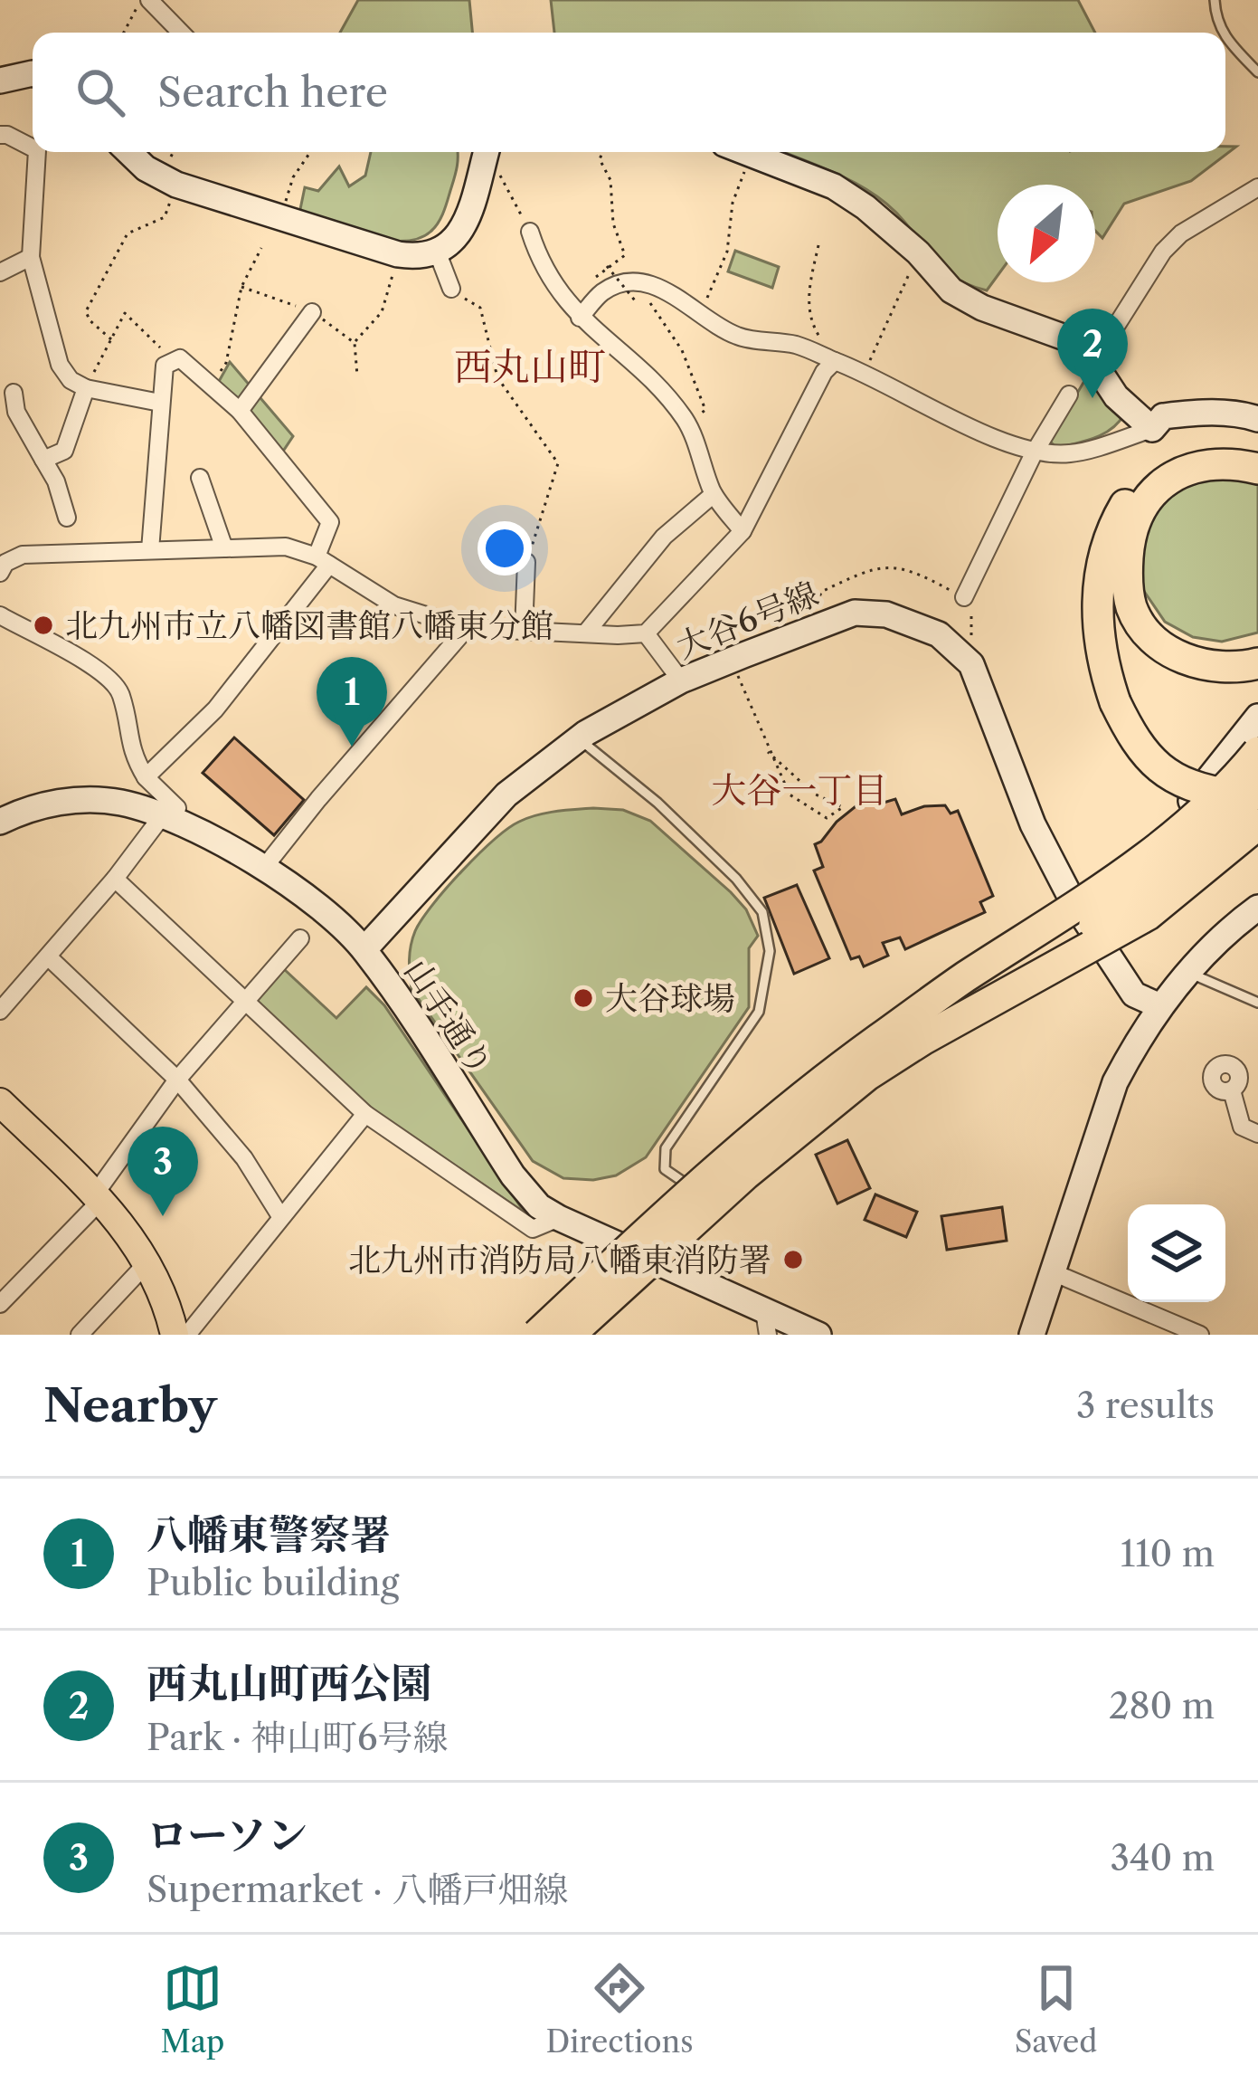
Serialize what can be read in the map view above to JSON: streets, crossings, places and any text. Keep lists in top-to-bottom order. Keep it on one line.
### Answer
{"streets":{"street":["大谷6号線","山手通り"]},"crossings":[["大谷6号線","山手通り"]],"districts":["西丸山町","大谷一丁目"],"places":["北九州市立八幡図書館八幡東分館","大谷球場","北九州市消防局八幡東消防署"],"north":"bottom left","page":{"search":"Search here","pins":["2","1","3"],"heading":["Nearby","3 results"],"list":[{"mark":"1","name":"八幡東警察署","note":"Public building","value":"110 m"},{"mark":"2","name":"西丸山町西公園","note":"Park · 神山町6号線","value":"280 m"},{"mark":"3","name":"ローソン","note":"Supermarket · 八幡戸畑線","value":"340 m"}],"nav":["Map","Directions","Saved"]}}
